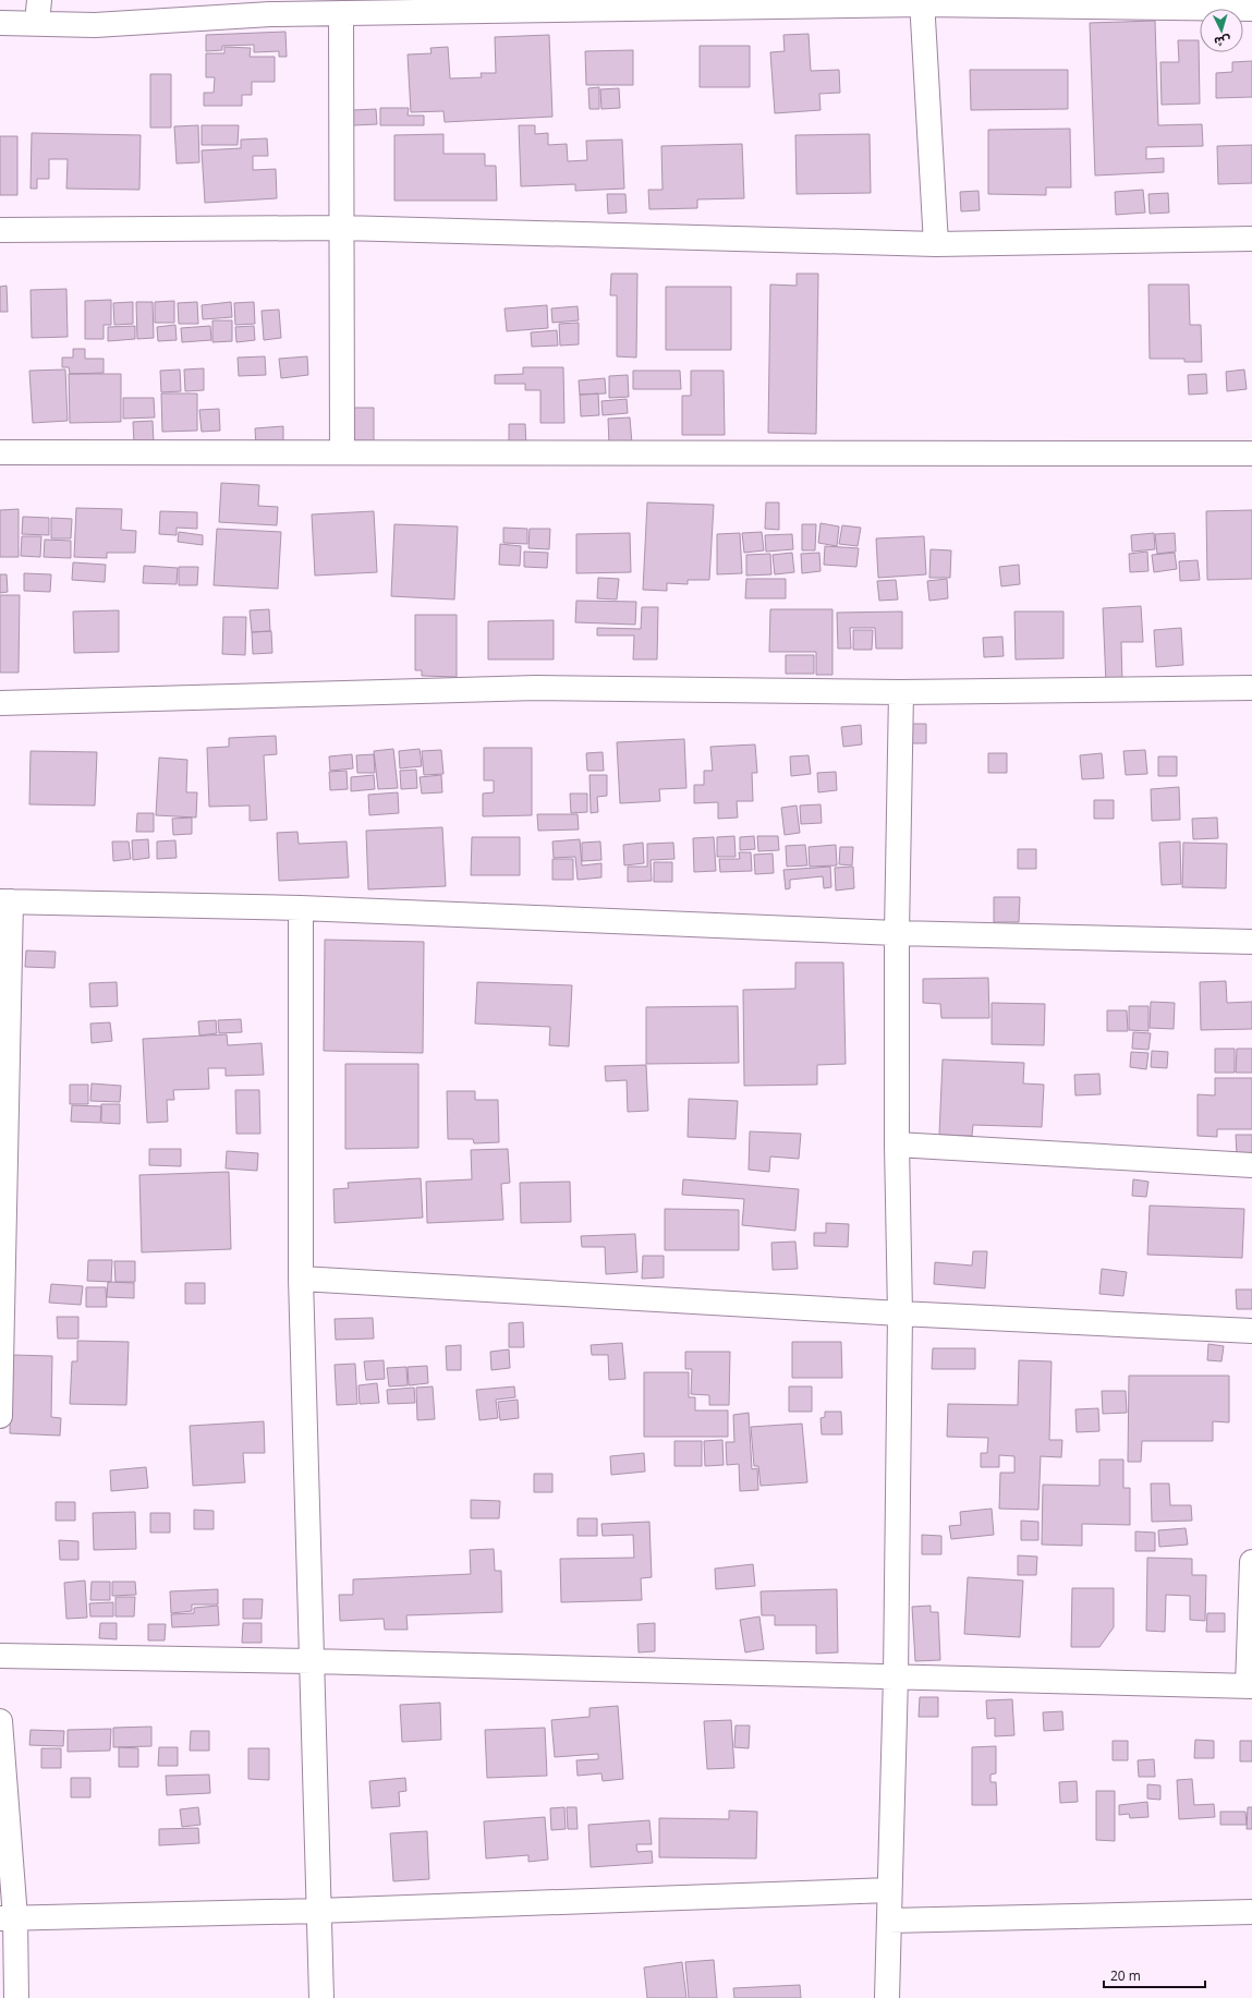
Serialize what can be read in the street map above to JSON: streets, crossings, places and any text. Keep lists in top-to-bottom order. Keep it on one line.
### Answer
{"scale_bar":"20 m","north":"bottom"}
